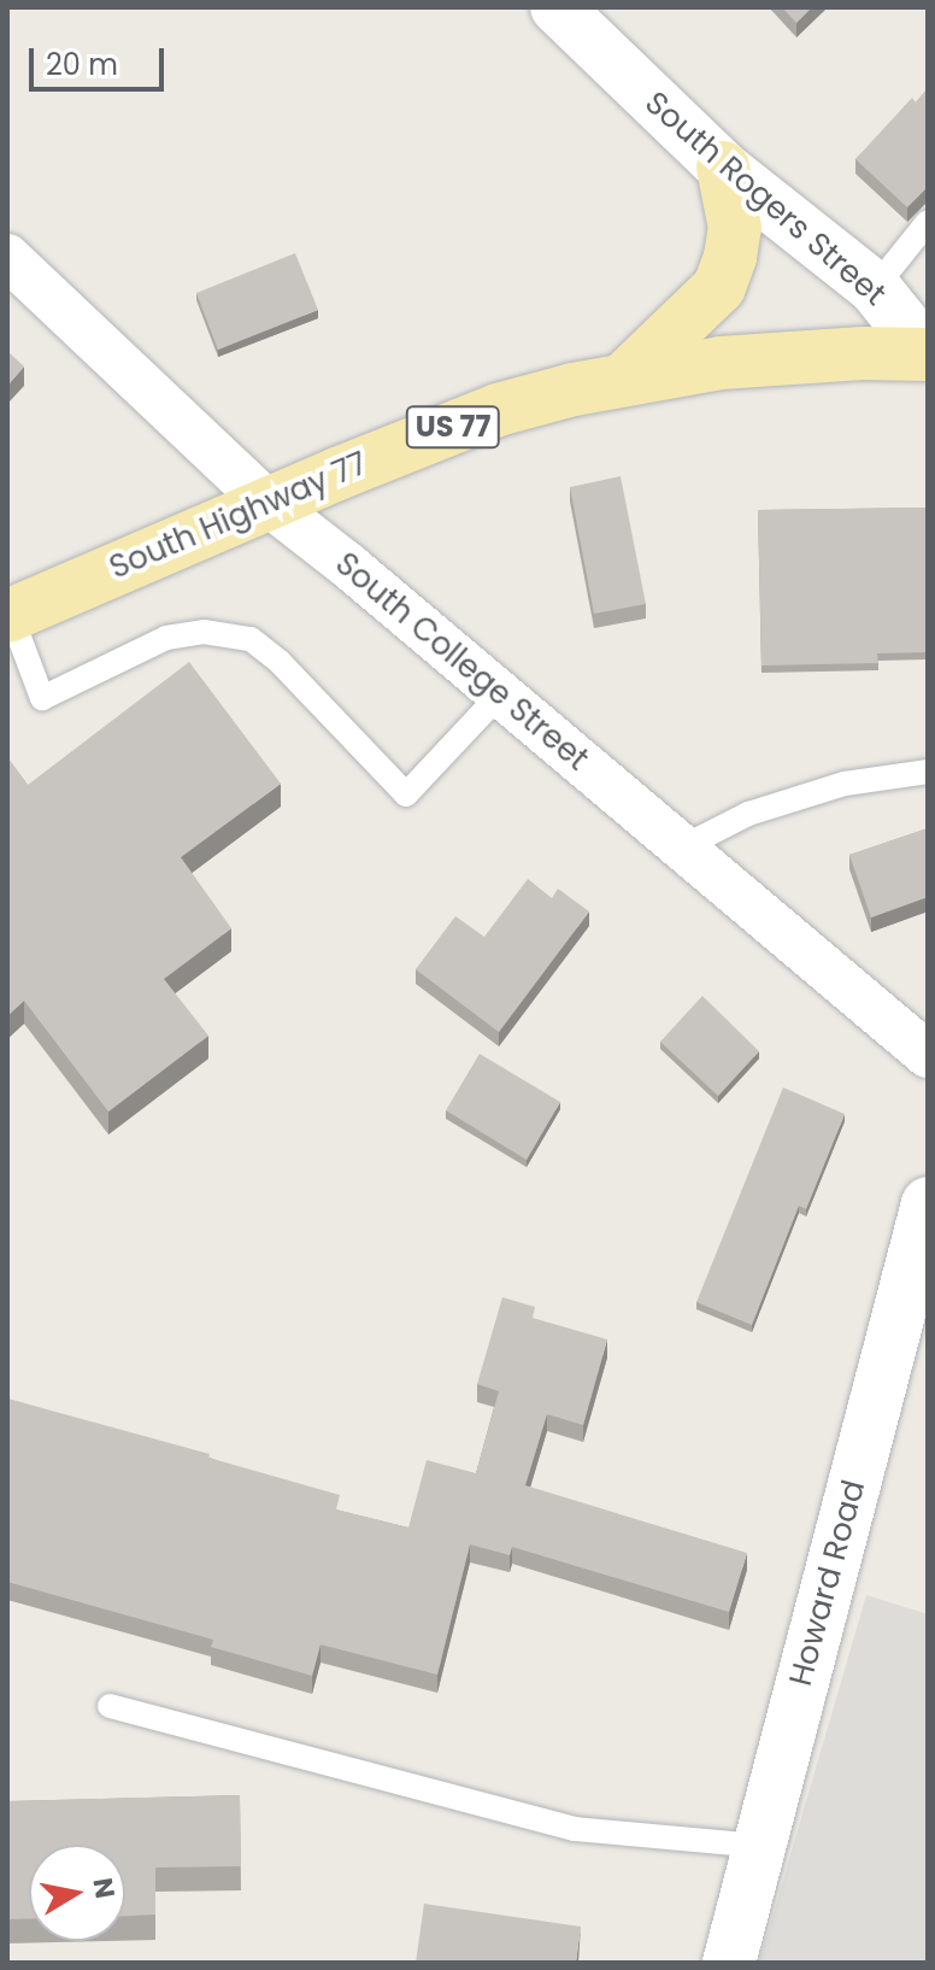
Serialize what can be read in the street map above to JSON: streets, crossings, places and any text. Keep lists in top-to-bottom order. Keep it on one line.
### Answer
{"streets":{"main road":["South Rogers Street","US 77","South Highway 77","Howard Road"],"street":["South College Street"]},"crossings":[["South Rogers Street","South Highway 77"],["South Highway 77","South College Street"]],"scale_bar":"20 m","north":"right"}
